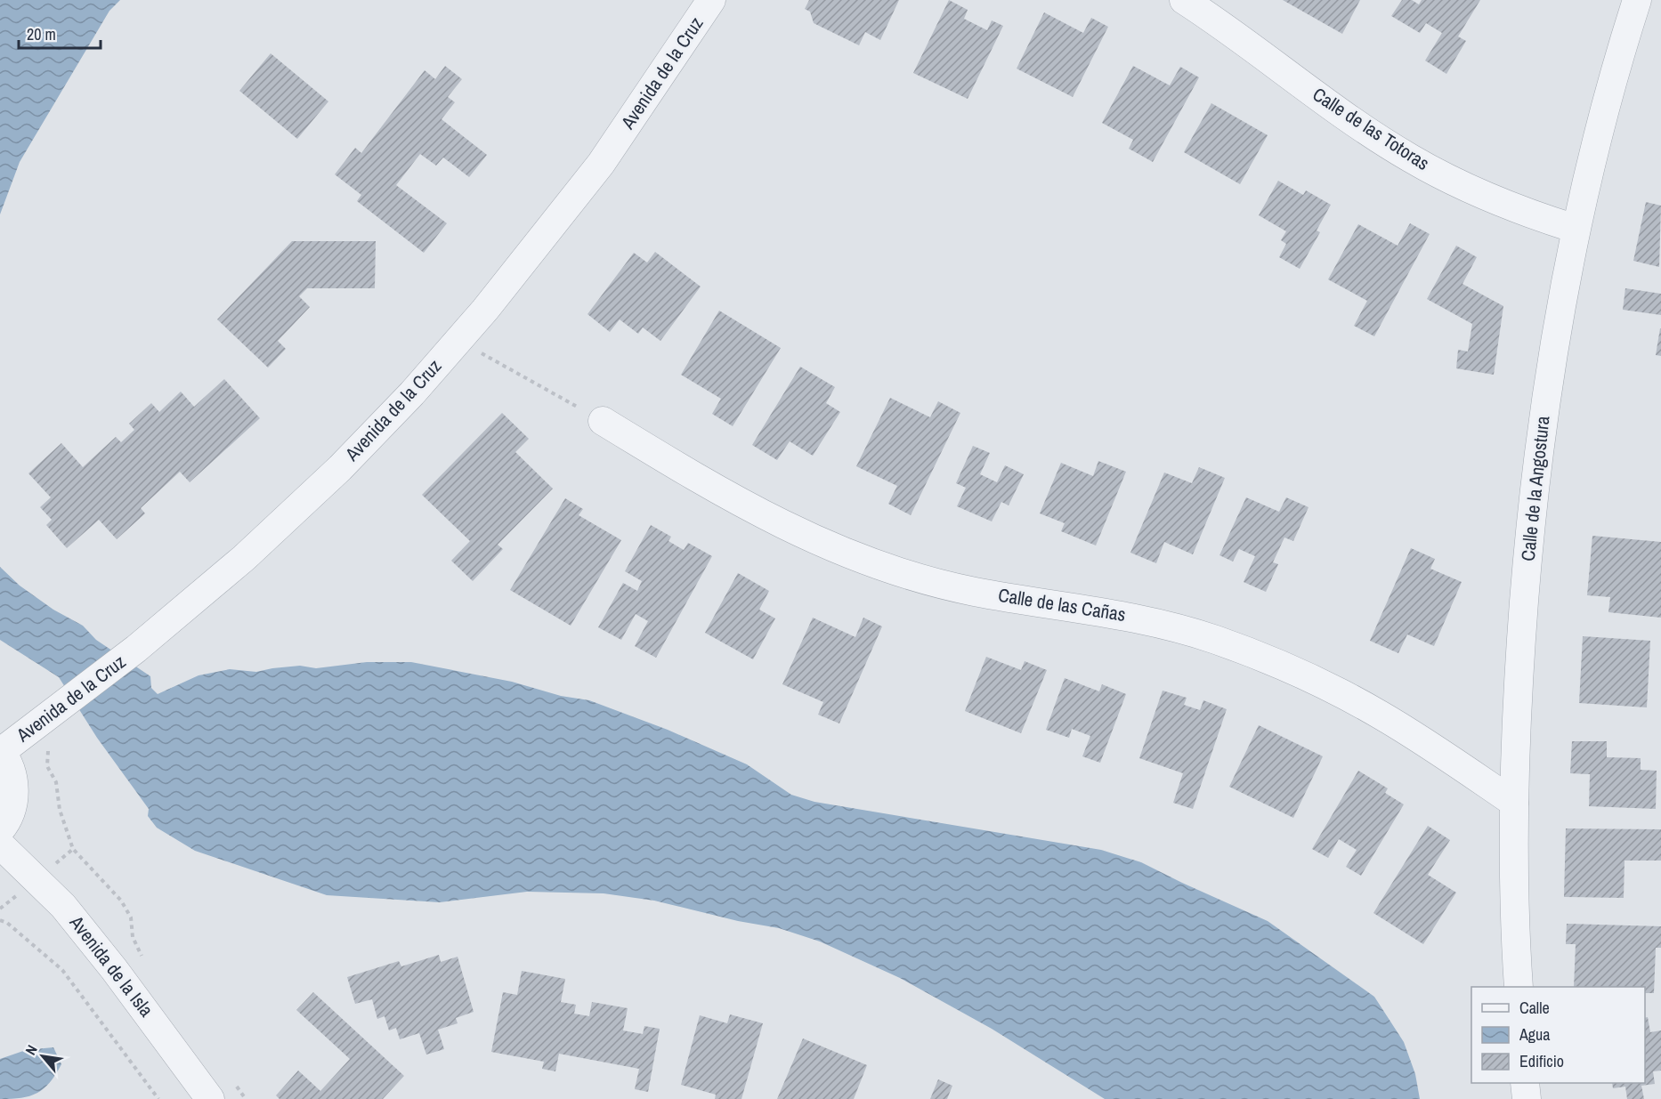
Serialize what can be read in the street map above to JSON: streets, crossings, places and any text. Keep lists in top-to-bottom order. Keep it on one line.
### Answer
{"streets":{"street":["Avenida de la Cruz","Calle de las Totoras","Calle de la Angostura","Calle de las Cañas","Avenida de la Isla"]},"crossings":[["Calle de las Totoras","Calle de la Angostura"],["Calle de la Angostura","Calle de las Cañas"]],"legend":["Calle","Agua","Edificio"],"scale_bar":"20 m","north":"top left"}
